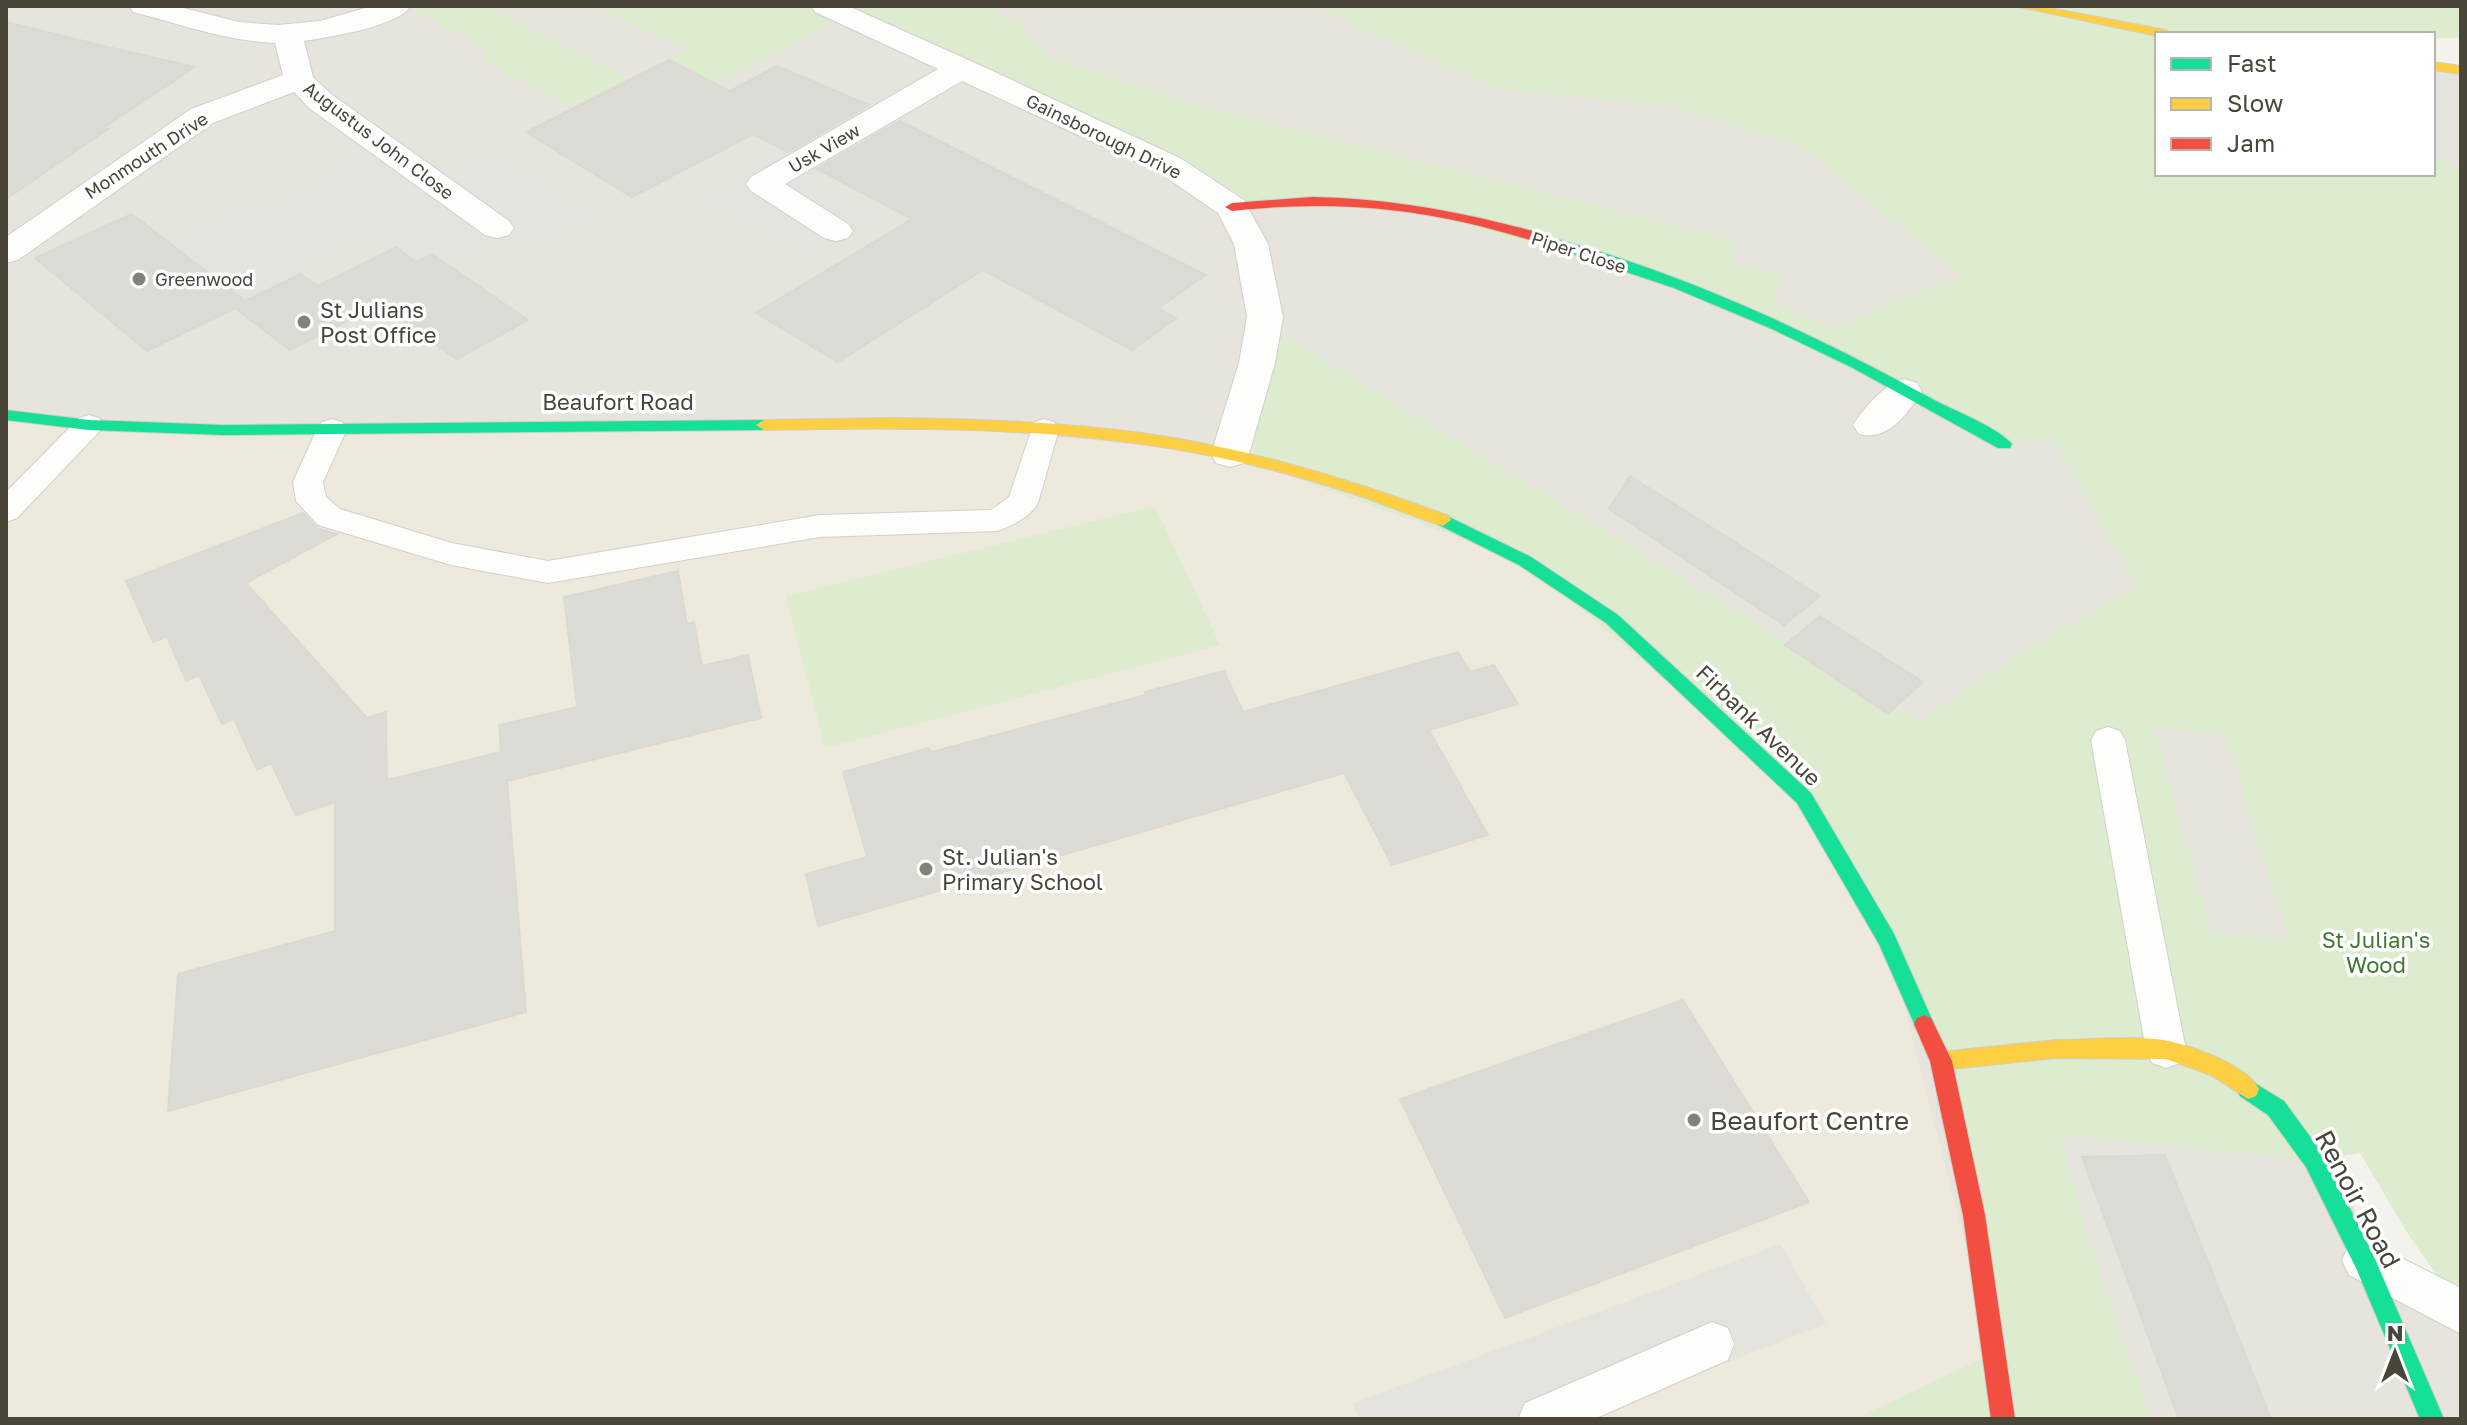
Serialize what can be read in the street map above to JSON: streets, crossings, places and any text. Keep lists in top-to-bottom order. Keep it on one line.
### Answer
{"streets":{"street":["Gainsborough Drive","Augustus John Close","Usk View","Monmouth Drive","Piper Close","Beaufort Road","Firbank Avenue","Renoir Road"]},"crossings":[["Gainsborough Drive","Usk View"],["Gainsborough Drive","Piper Close"],["Gainsborough Drive","Beaufort Road"],["Gainsborough Drive","Firbank Avenue"],["Augustus John Close","Monmouth Drive"],["Beaufort Road","Firbank Avenue"],["Firbank Avenue","Renoir Road"]],"parks":["St Julian's Wood"],"places":["Greenwood","St Julians Post Office","St. Julian's Primary School","Beaufort Centre"],"legend":["Fast","Slow","Jam"],"north":"top"}
